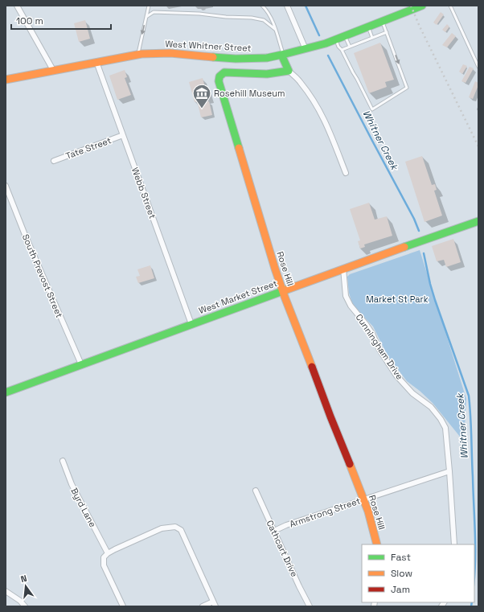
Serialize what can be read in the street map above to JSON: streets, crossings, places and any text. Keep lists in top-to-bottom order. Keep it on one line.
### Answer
{"streets":{"street":["West Whitner Street","Tate Street","Webb Street","Rose Hill","South Prevost Street","West Market Street","Cunningham Drive","Byrd Lane","Armstrong Street","Cathcart Drive"]},"crossings":[["West Whitner Street","Webb Street"],["Tate Street","Webb Street"],["Webb Street","West Market Street"],["Rose Hill","West Market Street"],["Rose Hill","Armstrong Street"],["South Prevost Street","West Market Street"],["West Market Street","Cunningham Drive"],["Cunningham Drive","Armstrong Street"],["Armstrong Street","Cathcart Drive"]],"water":["Whitner Creek"],"parks":["Market St Park"],"places":{"museum":["Rosehill Museum"]},"legend":["Fast","Slow","Jam"],"scale_bar":"100 m","north":"top"}
